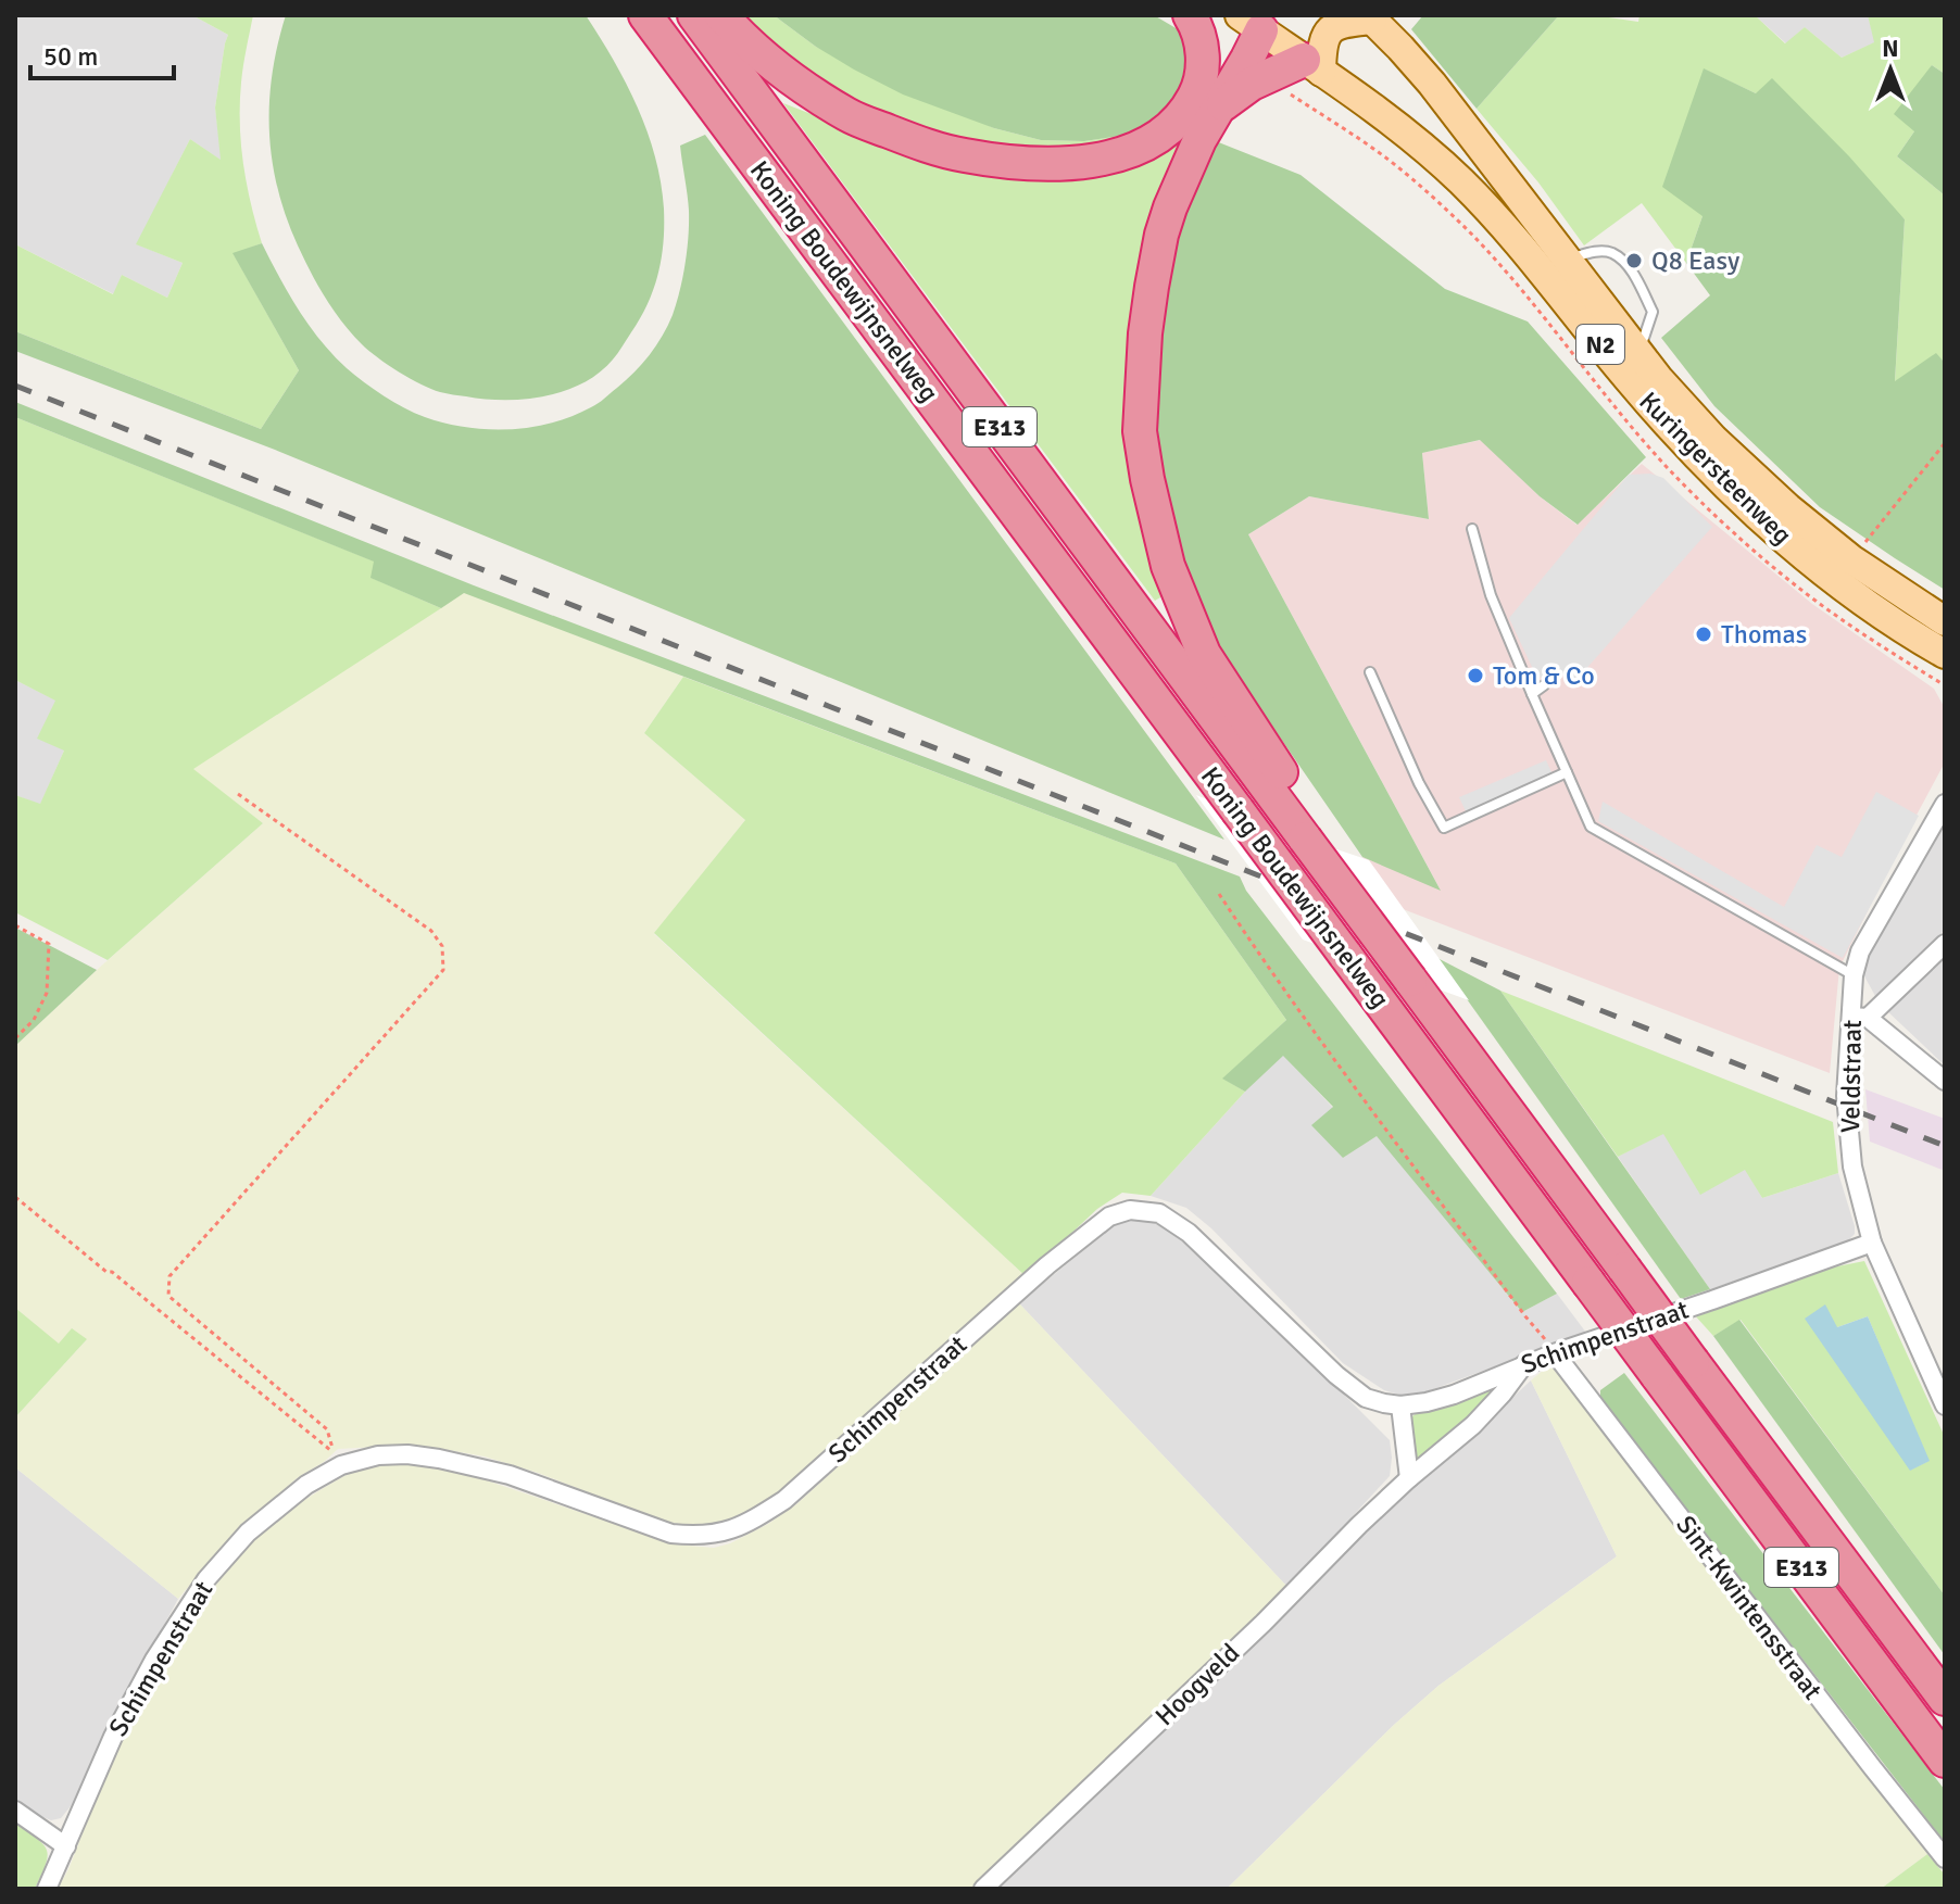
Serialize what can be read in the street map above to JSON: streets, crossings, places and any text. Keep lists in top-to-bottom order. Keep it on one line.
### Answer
{"streets":{"highway":["Koning Boudewijnsnelweg","E313"],"main road":["N2","Kuringersteenweg"],"street":["Veldstraat","Schimpenstraat","Sint-Kwintensstraat","Hoogveld"]},"crossings":[["Veldstraat","Schimpenstraat"],["Schimpenstraat","Sint-Kwintensstraat"],["Schimpenstraat","Hoogveld"]],"places":["Q8 Easy","Thomas","Tom & Co"],"scale_bar":"50 m","north":"top"}
